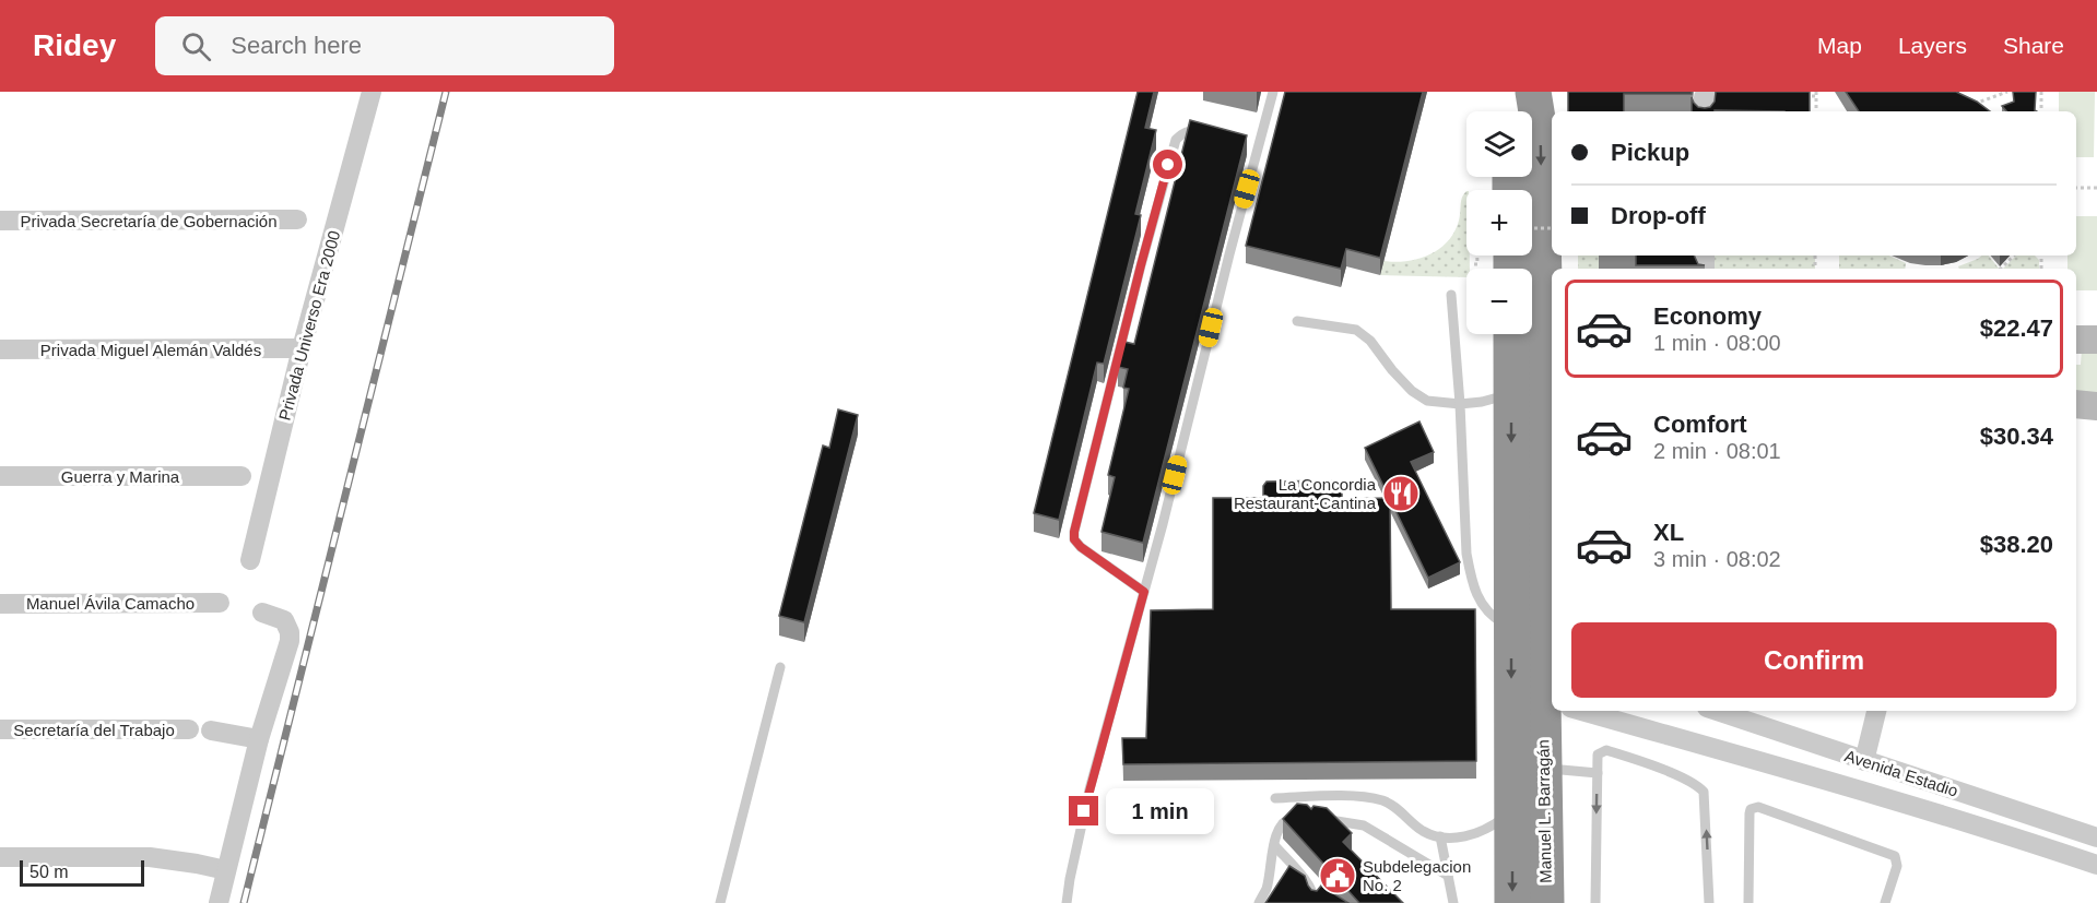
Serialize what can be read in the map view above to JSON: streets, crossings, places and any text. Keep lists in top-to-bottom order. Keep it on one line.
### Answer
{"streets":{"highway":["Manuel L. Barragán"],"street":["Privada Secretaría de Gobernación","Privada Universo Era 2000","Privada Miguel Alemán Valdés","Guerra y Marina","Manuel Ávila Camacho","Secretaría del Trabajo","Avenida Estadio"]},"crossings":[["Privada Universo Era 2000","Privada Miguel Alemán Valdés"]],"places":{"restaurant":["La Concordia Restaurant-Cantina"],"public building":["Subdelegacion No. 2"]},"scale_bar":"50 m","page":{"header":"Ridey","search":"Search here","nav":["Map","Layers","Share"],"map_buttons":["+","−"],"banner":["Pickup","Drop-off"],"list":[{"name":"Economy","note":"1 min · 08:00","value":"$22.47"},{"name":"Comfort","note":"2 min · 08:01","value":"$30.34"},{"name":"XL","note":"3 min · 08:02","value":"$38.20"}],"buttons":"Confirm","bubble":"1 min","scale":"50 m"}}
